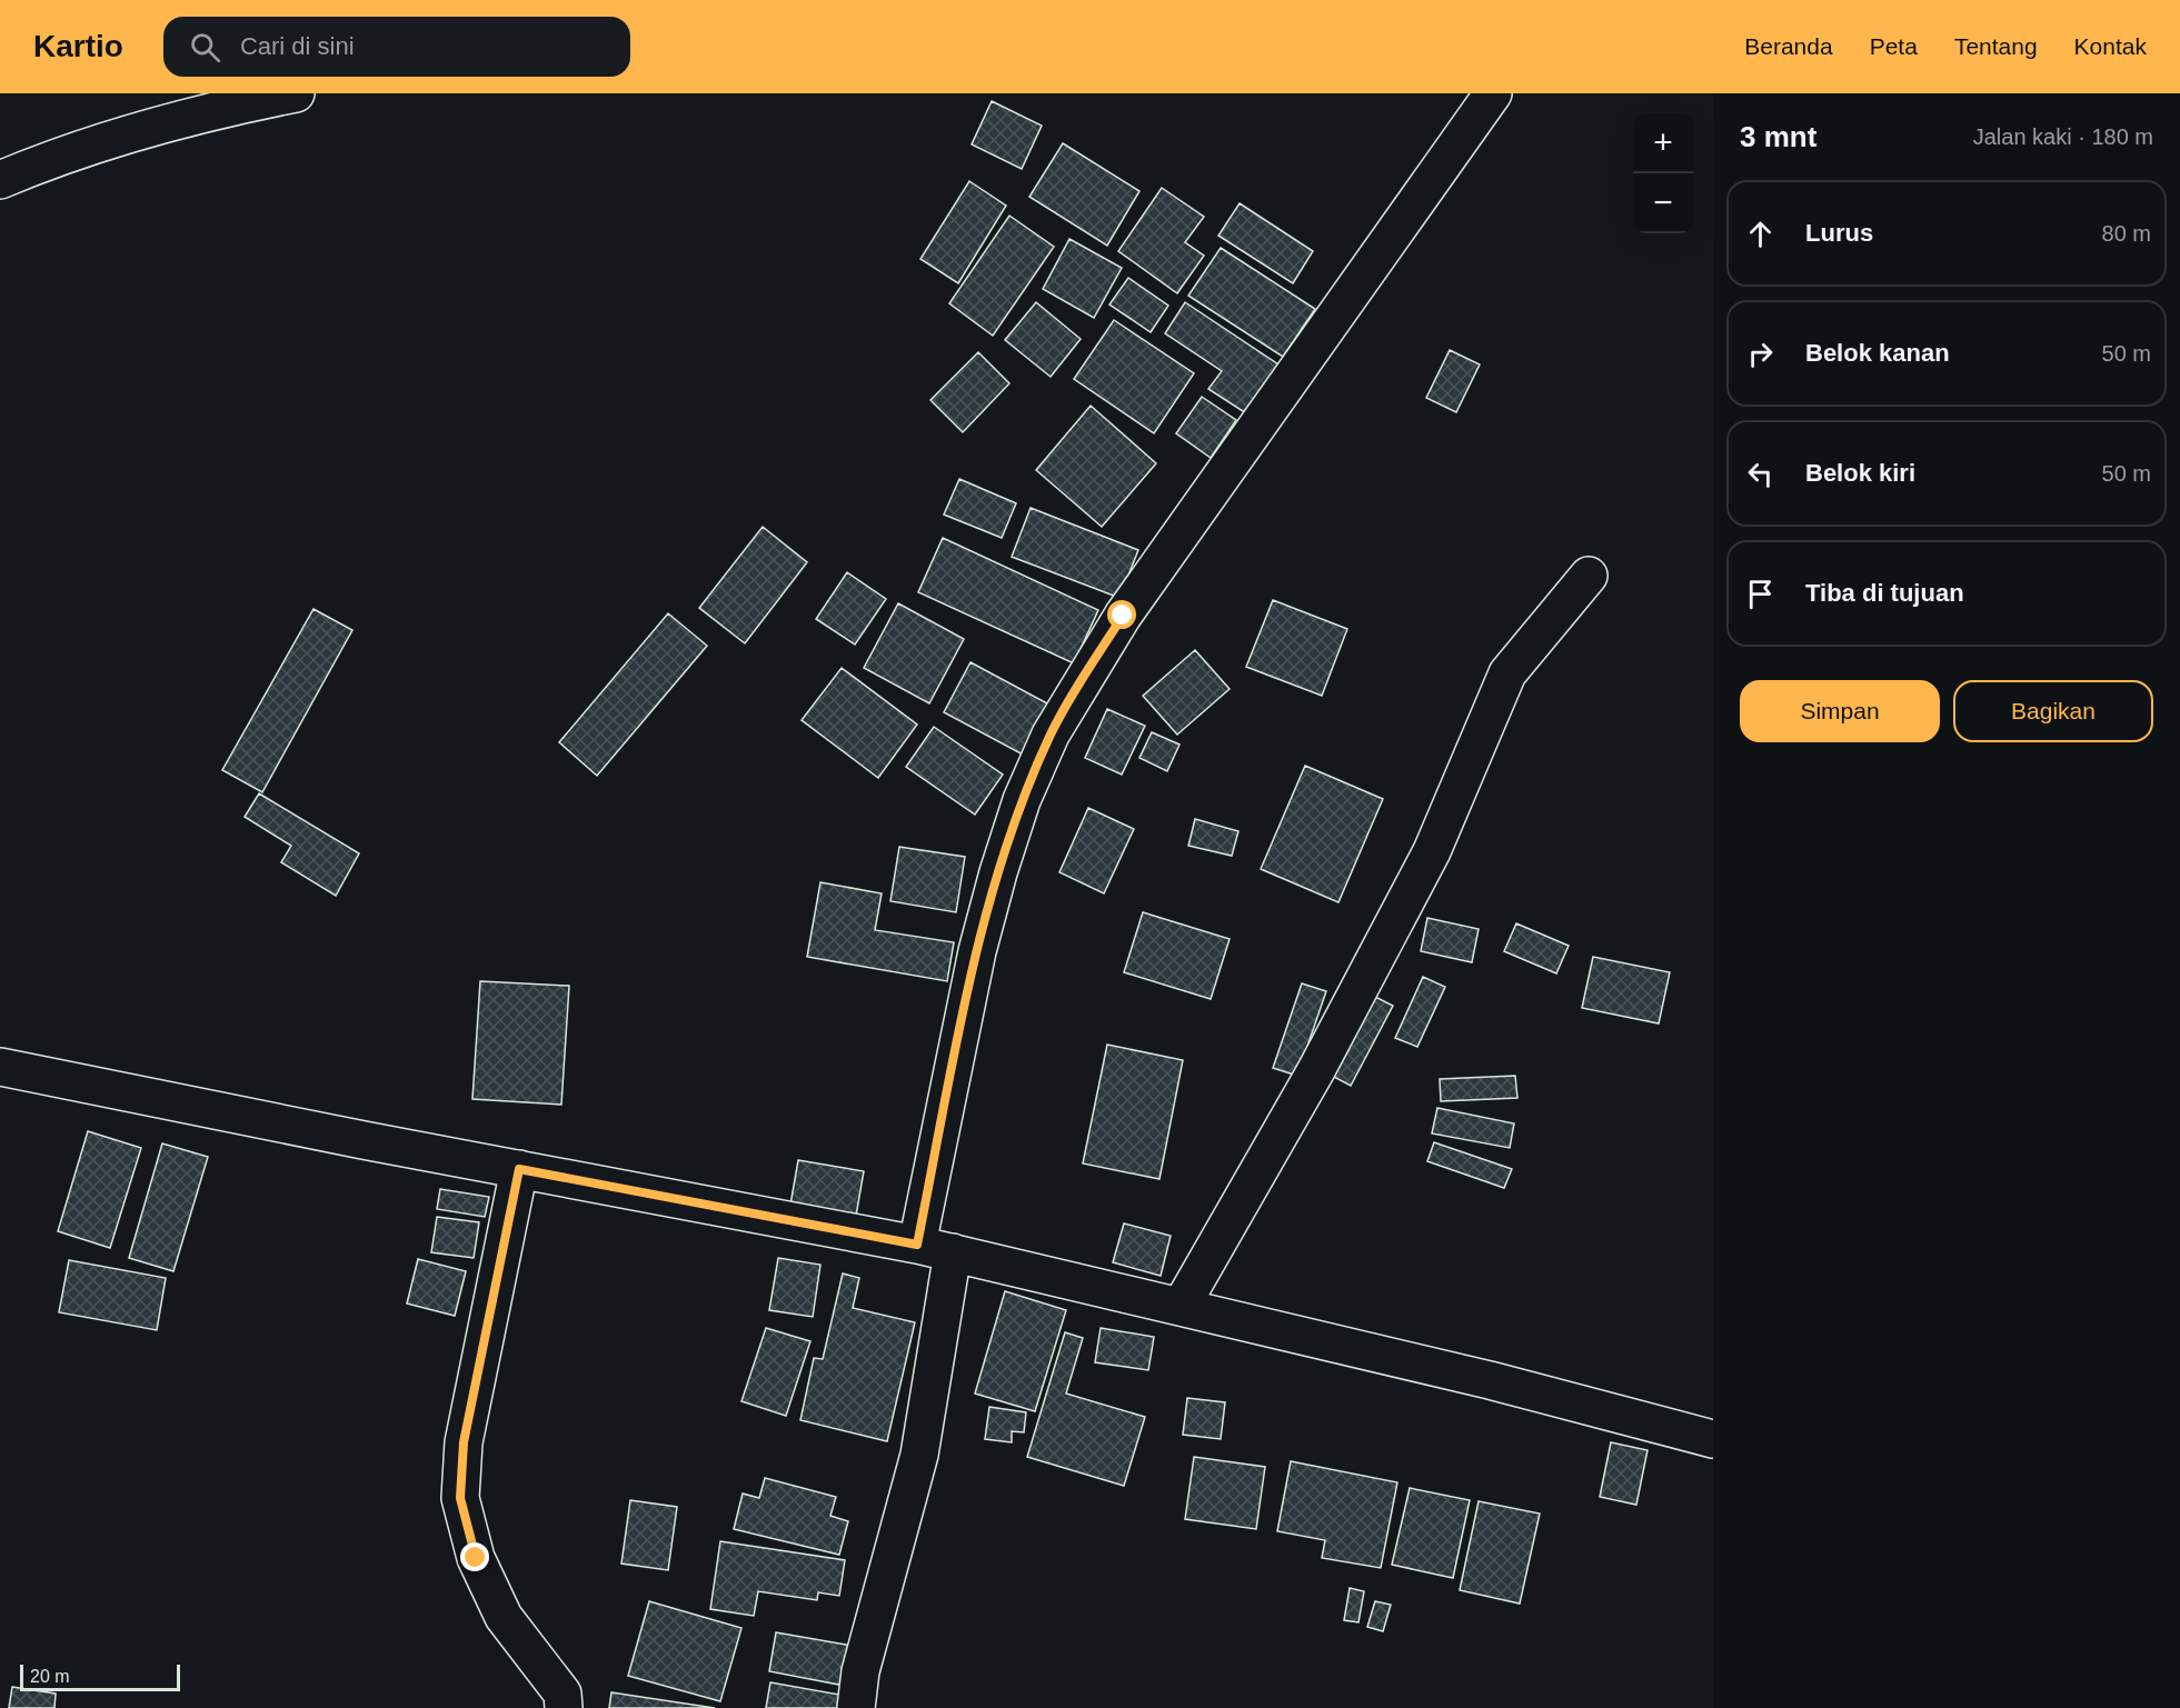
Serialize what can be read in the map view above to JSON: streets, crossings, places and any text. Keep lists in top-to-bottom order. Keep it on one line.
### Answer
{"scale_bar":"20 m","page":{"header":"Kartio","search":"Cari di sini","nav":["Beranda","Peta","Tentang","Kontak"],"heading":["3 mnt","Jalan kaki · 180 m"],"map_buttons":["+","−"],"list":[["Lurus","80 m"],["Belok kanan","50 m"],["Belok kiri","50 m"],"Tiba di tujuan"],"buttons":["Simpan","Bagikan"],"scale":"20 m"}}
